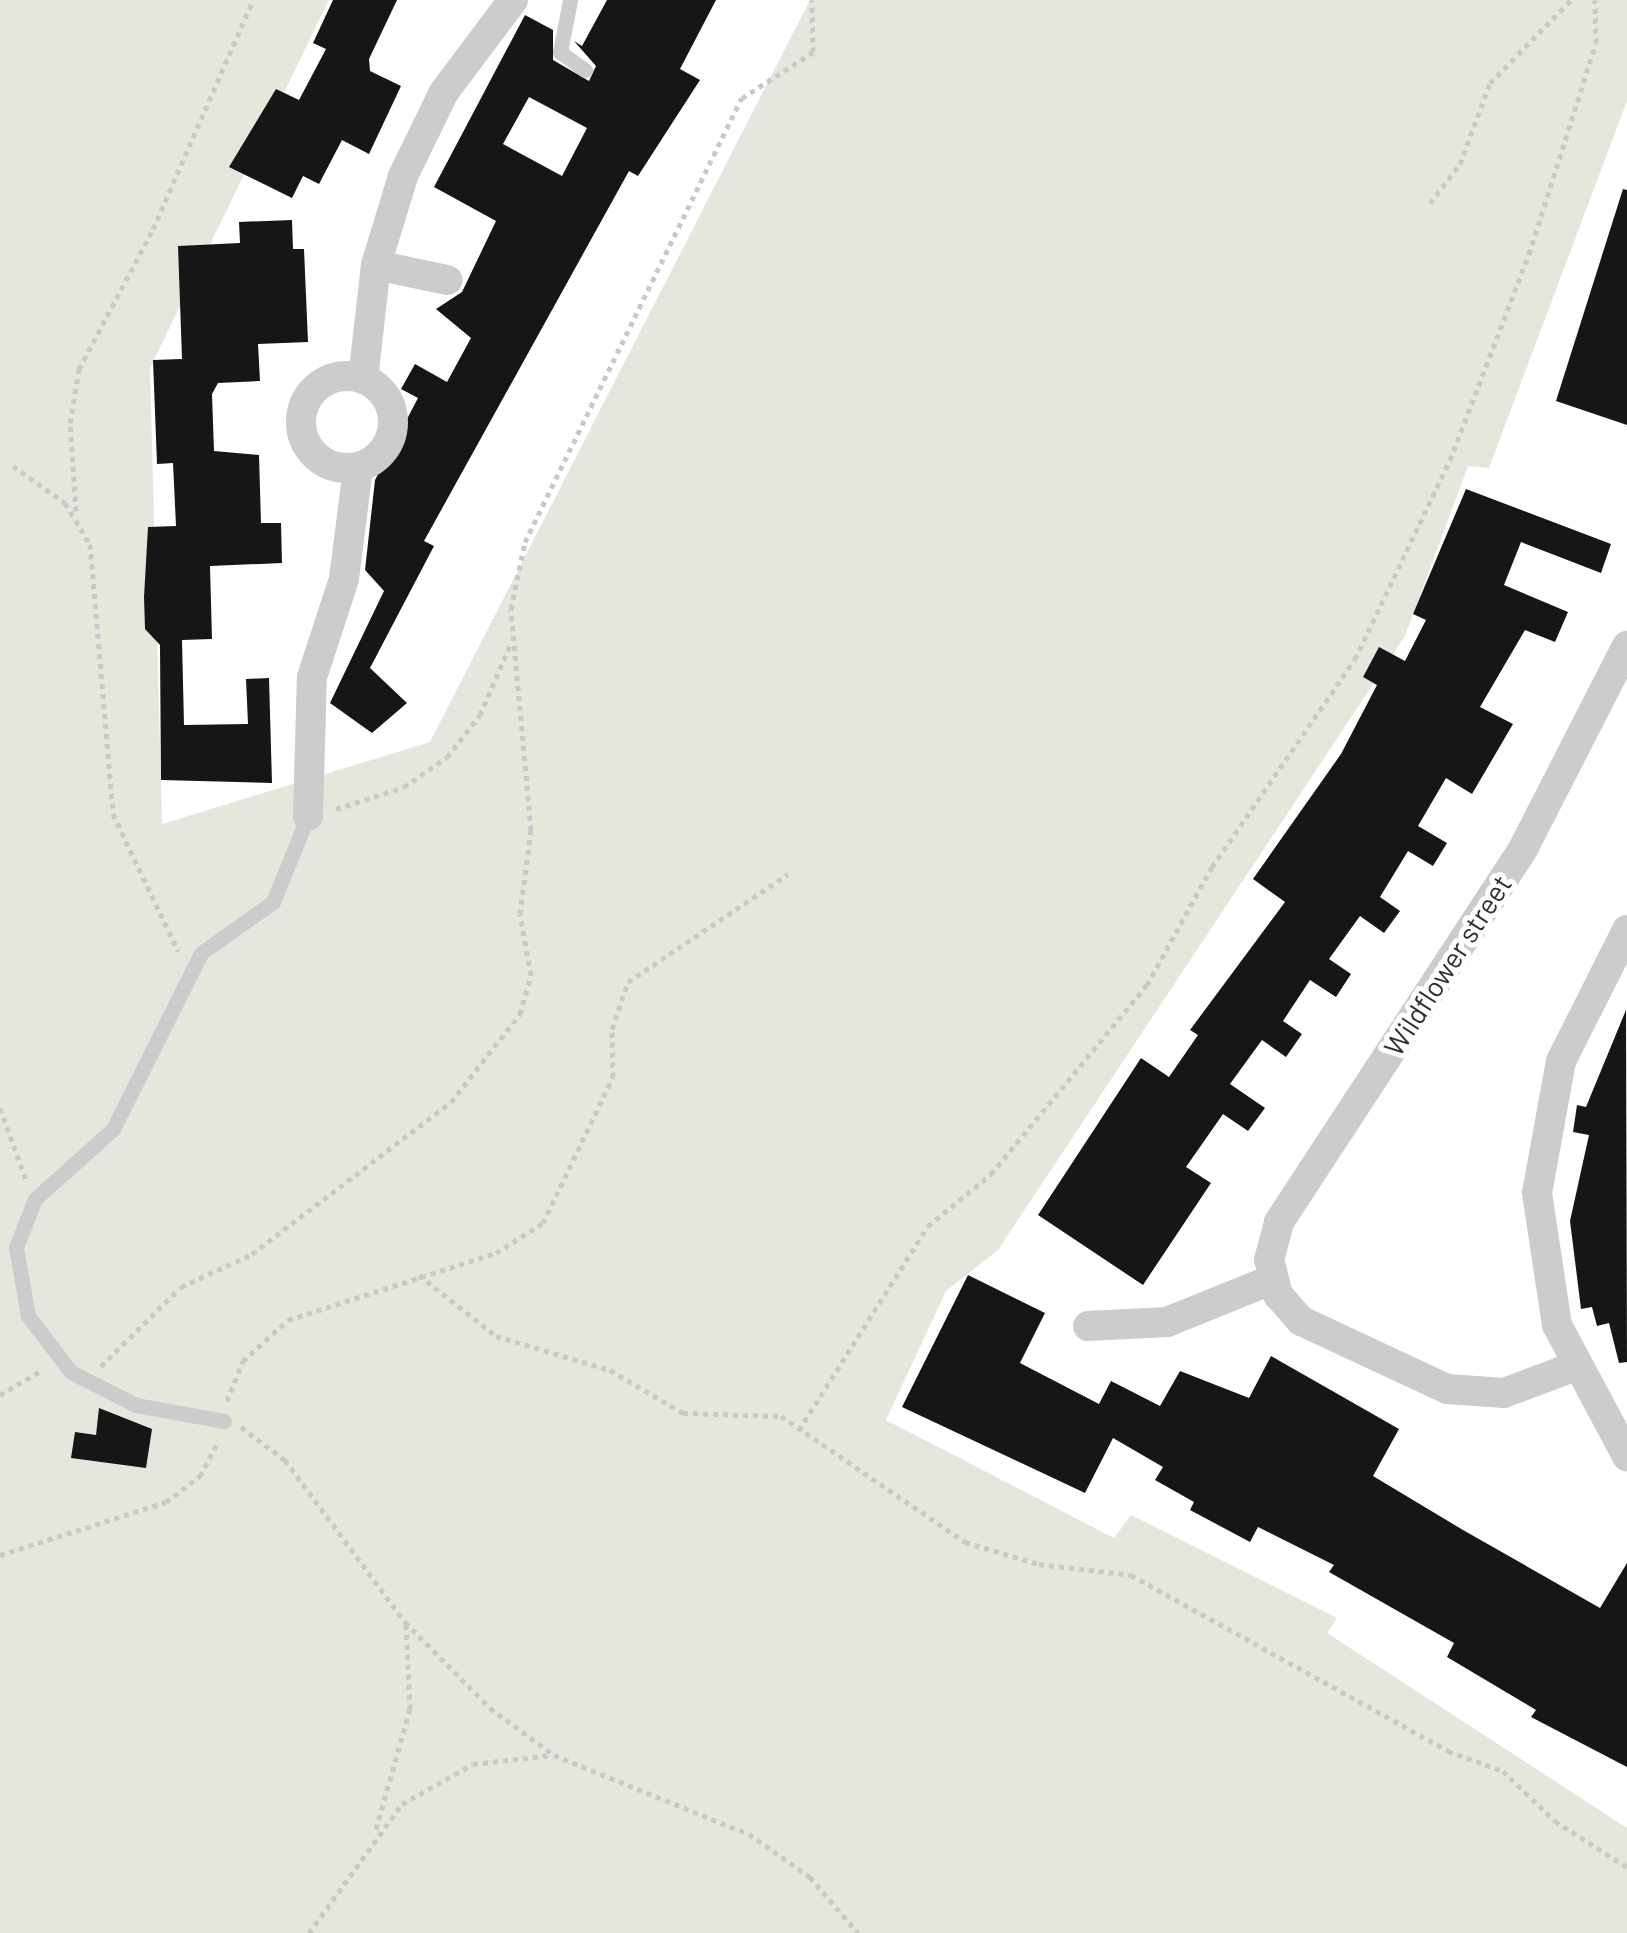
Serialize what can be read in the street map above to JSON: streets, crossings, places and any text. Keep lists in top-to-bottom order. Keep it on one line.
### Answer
{"streets":{"street":["Wildflower street"]}}
